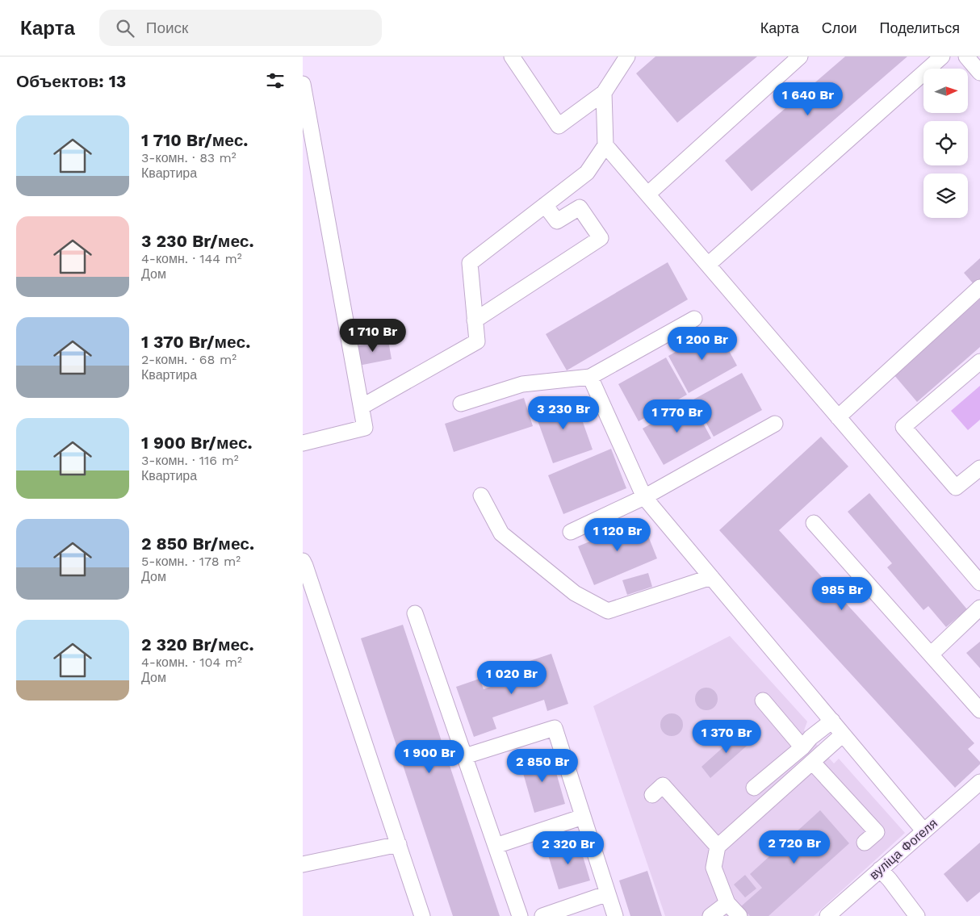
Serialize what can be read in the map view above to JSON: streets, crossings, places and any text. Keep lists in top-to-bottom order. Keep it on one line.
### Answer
{"streets":{"street":["вуліца Фогеля"]},"north":"right","page":{"header":"Карта","search":"Поиск","nav":["Карта","Слои","Поделиться"],"heading":"Объектов: 13","price":["1 640 Br","1 710 Br","1 200 Br","3 230 Br","1 770 Br","1 120 Br","985 Br","1 020 Br","1 370 Br","1 900 Br","2 850 Br","2 720 Br","2 320 Br"],"list":[{"name":"1 710 Br/мес.","note":"3-комн. · 83 m² · Квартира"},{"name":"3 230 Br/мес.","note":"4-комн. · 144 m² · Дом"},{"name":"1 370 Br/мес.","note":"2-комн. · 68 m² · Квартира"},{"name":"1 900 Br/мес.","note":"3-комн. · 116 m² · Квартира"},{"name":"2 850 Br/мес.","note":"5-комн. · 178 m² · Дом"},{"name":"2 320 Br/мес.","note":"4-комн. · 104 m² · Дом"}]}}
